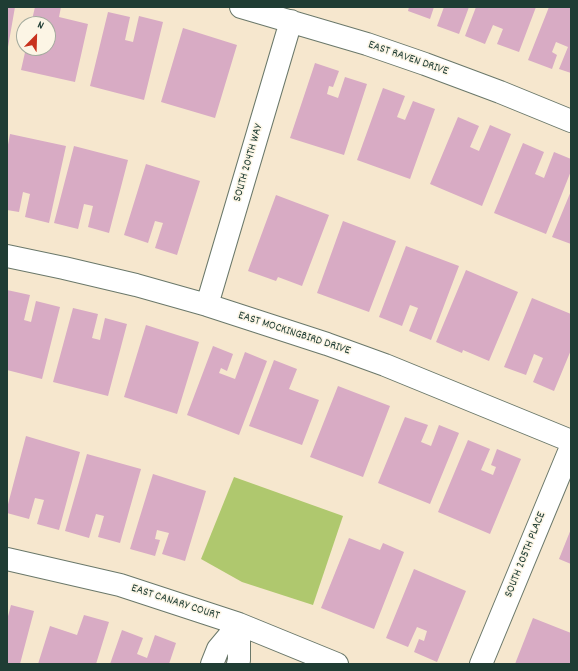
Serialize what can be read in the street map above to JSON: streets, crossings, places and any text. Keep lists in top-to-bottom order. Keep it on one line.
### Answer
{"streets":{"street":["EAST RAVEN DRIVE","SOUTH 204TH WAY","EAST MOCKINGBIRD DRIVE","SOUTH 205TH PLACE","EAST CANARY COURT"]},"crossings":[["EAST RAVEN DRIVE","SOUTH 204TH WAY"],["SOUTH 204TH WAY","EAST MOCKINGBIRD DRIVE"]],"north":"top right"}
